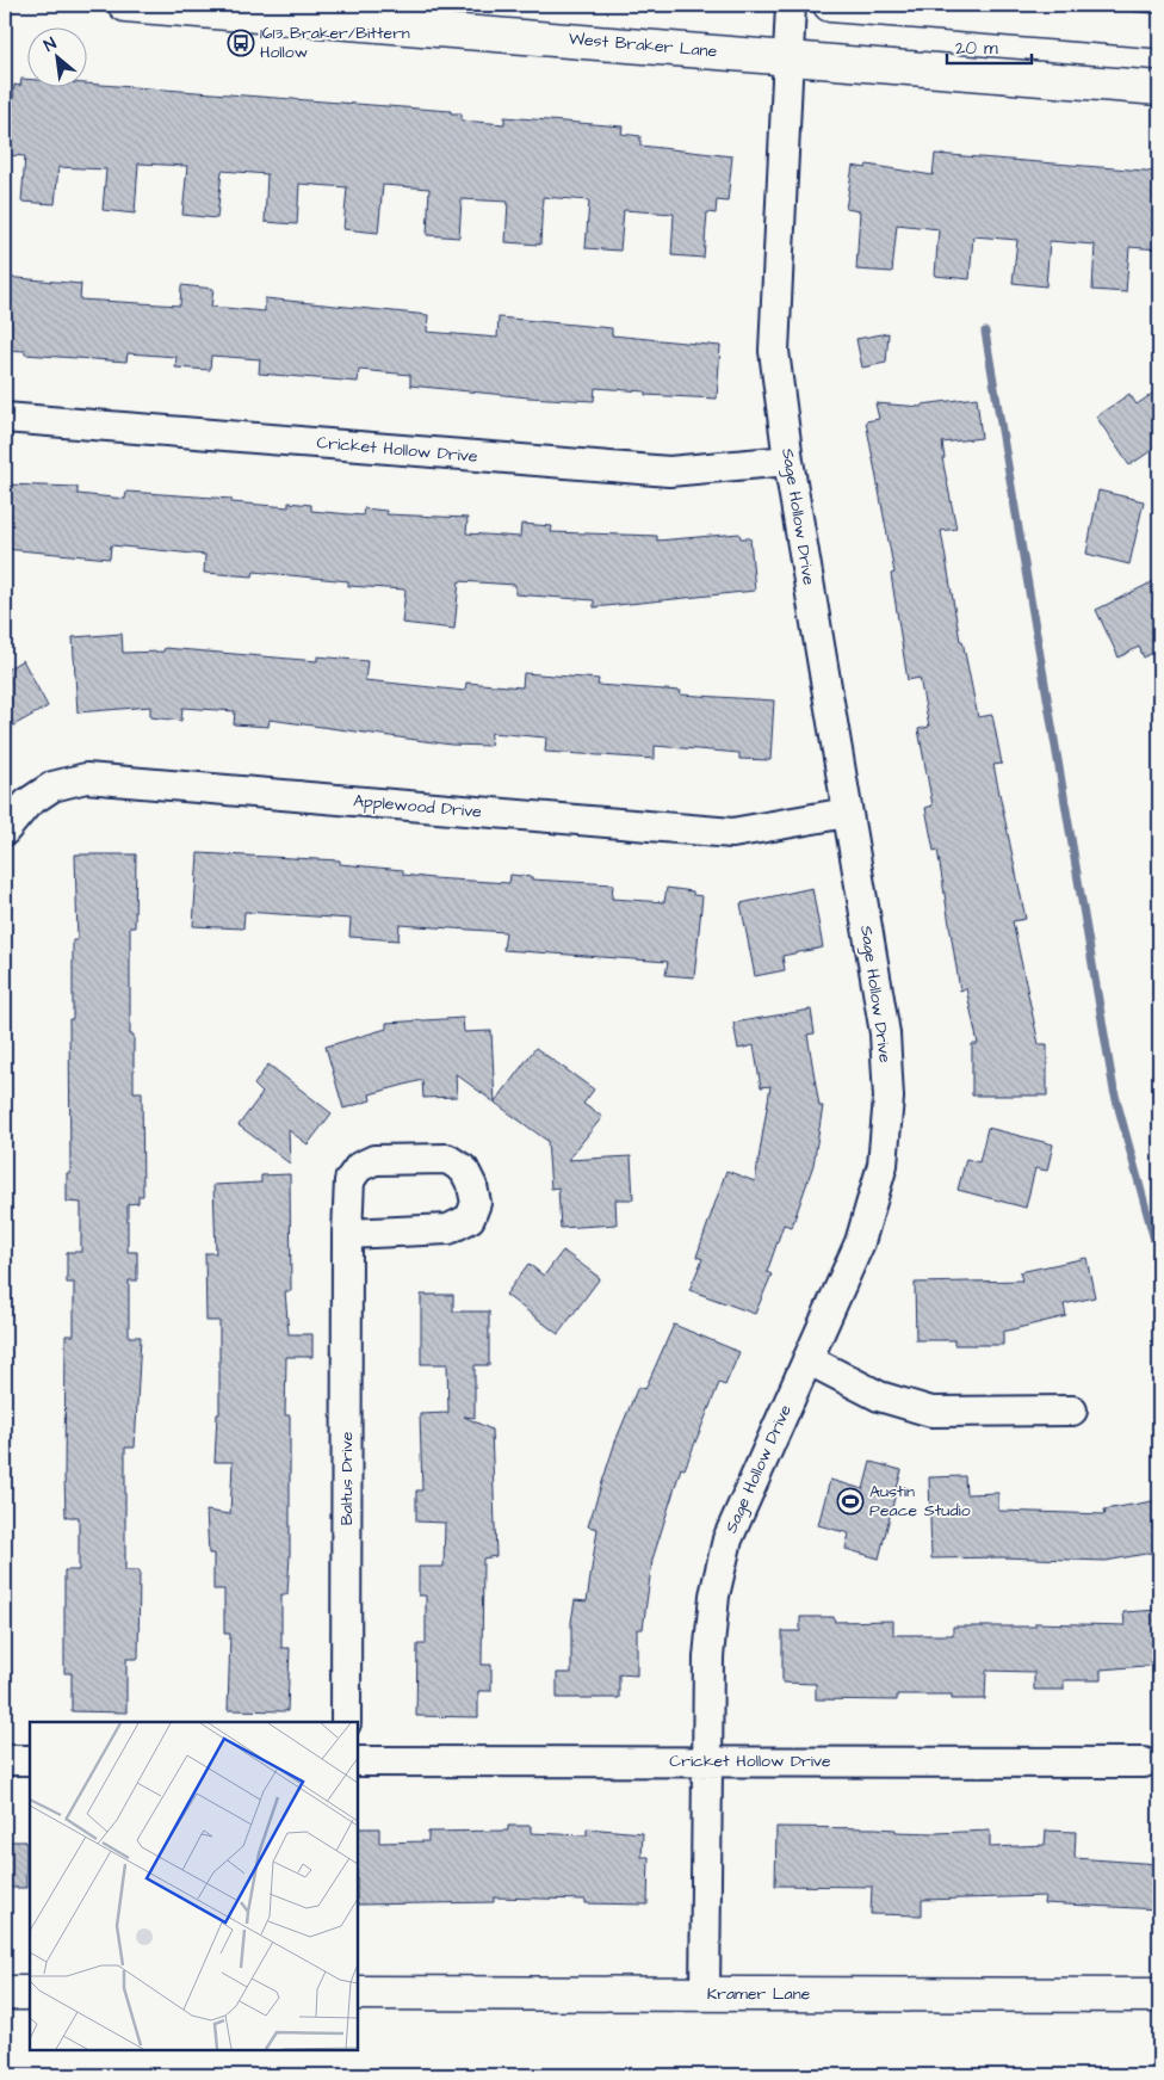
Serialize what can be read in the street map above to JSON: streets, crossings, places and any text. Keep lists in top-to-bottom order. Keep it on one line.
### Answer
{"streets":{"main road":["West Braker Lane","Kramer Lane"],"street":["Cricket Hollow Drive","Sage Hollow Drive","Applewood Drive","Baltus Drive"]},"crossings":[["West Braker Lane","Sage Hollow Drive"],["Cricket Hollow Drive","Sage Hollow Drive"],["Sage Hollow Drive","Applewood Drive"],["Sage Hollow Drive","Kramer Lane"]],"places":{"bus stop":["1613 Braker/Bittern Hollow"],"sports":["Austin Peace Studio"]},"scale_bar":"20 m","north":"top left"}
